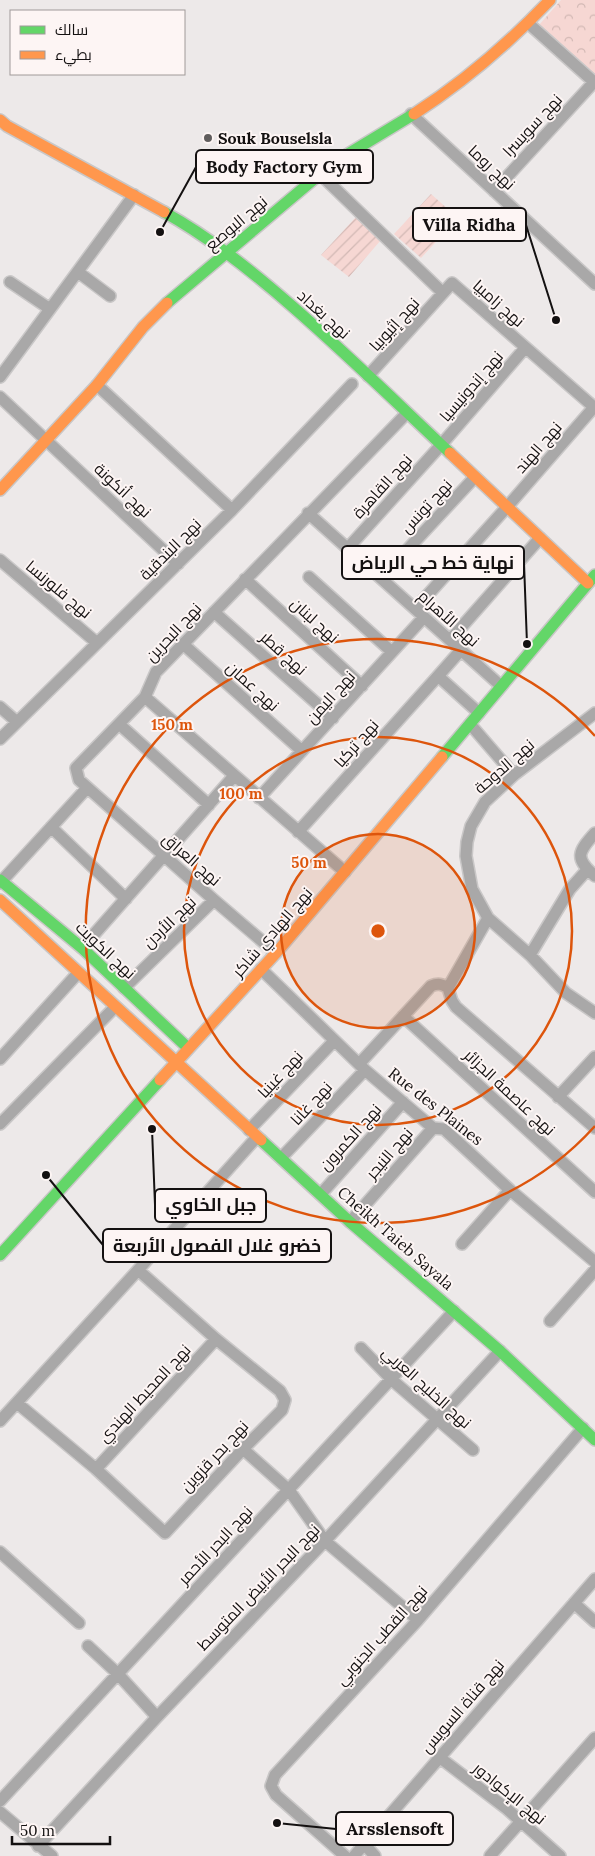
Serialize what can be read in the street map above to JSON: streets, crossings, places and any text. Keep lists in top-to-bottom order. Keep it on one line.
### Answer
{"streets":{"street":["نهج سويسرا","نهج روما","نهج البوصع","نهج زامبيا","نهج بغداد","نهج إثيوبيا","نهج إندونيسيا","نهج الهند","نهج القاهرة","نهج أنكونة","نهج تونس","نهج البندقية","نهج فلورنسا","نهج الأهرام","نهج لبنان","نهج البحرين","نهج قطر","نهج عمان","نهج اليمن","نهج تركيا","نهج الدوحة","نهج العراق","نهج الأردن","نهج الهادي شاكر","نهج الكويت","نهج غينيا","نهج عاصمة الجزائر","نهج غانا","Rue des Plaines","نهج الكمرون","نهج النيجر","Cheikh Taieb Sayala","نهج الخليج العربي","نهج المحيط الهندي","نهج بحر قزوين","نهج البحر الأحمر","نهج البحر الأبيض المتوسط","نهج القطب الجنوبي","نهج قناة السويس","نهج الإكوادور"]},"crossings":[["نهج سويسرا","نهج روما"],["نهج روما","نهج البوصع"],["نهج البوصع","نهج بغداد"],["نهج البوصع","نهج أنكونة"],["نهج زامبيا","نهج إثيوبيا"],["نهج زامبيا","نهج إندونيسيا"],["نهج زامبيا","نهج الهند"],["نهج بغداد","نهج إثيوبيا"],["نهج بغداد","نهج إندونيسيا"],["نهج بغداد","نهج الهند"],["نهج بغداد","نهج القاهرة"],["نهج بغداد","نهج تونس"],["نهج بغداد","نهج البحرين"],["نهج بغداد","نهج الهادي شاكر"],["نهج إندونيسيا","نهج القاهرة"],["نهج الهند","نهج الأهرام"],["نهج القاهرة","نهج الأهرام"],["نهج أنكونة","نهج البندقية"],["نهج تونس","نهج الأهرام"],["نهج البندقية","نهج فلورنسا"],["نهج الأهرام","نهج البحرين"],["نهج الأهرام","نهج اليمن"],["نهج الأهرام","نهج تركيا"],["نهج الأهرام","نهج الهادي شاكر"],["نهج لبنان","نهج البحرين"],["نهج لبنان","نهج اليمن"],["نهج البحرين","نهج قطر"],["نهج البحرين","نهج عمان"],["نهج البحرين","نهج العراق"],["نهج قطر","نهج اليمن"],["نهج عمان","نهج اليمن"],["نهج العراق","نهج الأردن"],["نهج العراق","نهج الهادي شاكر"],["نهج الأردن","نهج الكويت"],["نهج الهادي شاكر","نهج الكويت"],["نهج الهادي شاكر","Rue des Plaines"],["نهج الهادي شاكر","Cheikh Taieb Sayala"],["نهج غينيا","Rue des Plaines"],["نهج غينيا","Cheikh Taieb Sayala"],["نهج غينيا","نهج بحر قزوين"],["نهج عاصمة الجزائر","نهج غانا"],["نهج غانا","Rue des Plaines"],["نهج غانا","Cheikh Taieb Sayala"],["Rue des Plaines","نهج الكمرون"],["Rue des Plaines","نهج النيجر"],["نهج الكمرون","Cheikh Taieb Sayala"],["نهج النيجر","Cheikh Taieb Sayala"],["Cheikh Taieb Sayala","نهج البحر الأحمر"],["Cheikh Taieb Sayala","نهج البحر الأبيض المتوسط"],["Cheikh Taieb Sayala","نهج القطب الجنوبي"],["نهج الخليج العربي","نهج البحر الأحمر"],["نهج الخليج العربي","نهج البحر الأبيض المتوسط"],["نهج المحيط الهندي","نهج بحر قزوين"],["نهج قناة السويس","نهج الإكوادور"]],"places":["Souk Bouselsla","Body Factory Gym","Villa Ridha","نهاية خط حي الرياض","جبل الخاوي","خضرو غلال الفصول الأربعة","Arsslensoft"],"legend":["سالك","بطيء"],"scale_bar":"50 m","rings":["150 m","100 m","50 m"]}
